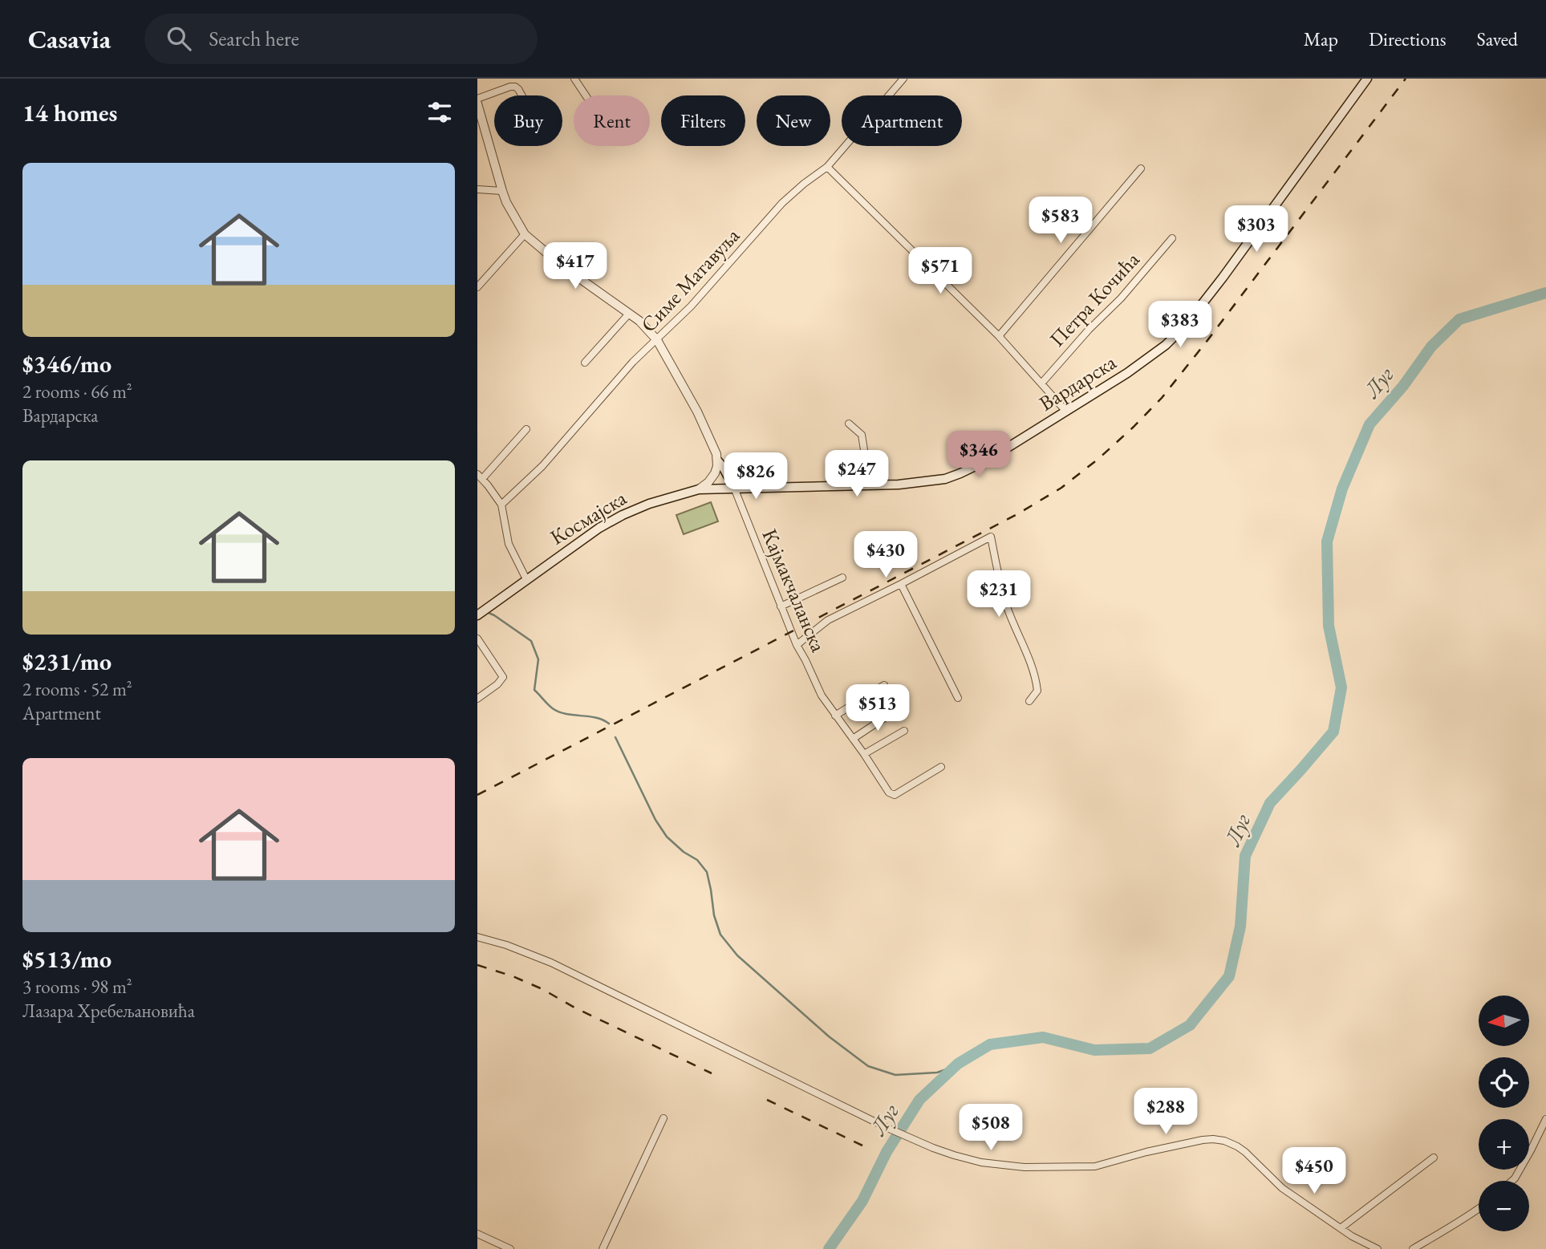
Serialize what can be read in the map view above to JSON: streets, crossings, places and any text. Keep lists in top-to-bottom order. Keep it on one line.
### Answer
{"streets":{"main road":["Вардарска","Космајска"],"street":["Симе Матавуља","Петра Кочића","Кајмакчаланска"]},"crossings":[["Вардарска","Космајска"],["Вардарска","Кајмакчаланска"],["Космајска","Кајмакчаланска"]],"water":["Луг"],"north":"left","page":{"header":"Casavia","search":"Search here","nav":["Map","Directions","Saved"],"heading":"14 homes","chip":["Buy","Rent","Filters","New","Apartment"],"list":[{"name":"$346/mo","note":"2 rooms · 66 m² · Вардарска"},{"name":"$231/mo","note":"2 rooms · 52 m² · Apartment"},{"name":"$513/mo","note":"3 rooms · 98 m² · Лазара Хребељановића"}],"price":["$583","$303","$417","$571","$383","$346","$247","$826","$430","$231","$513","$288","$508","$450"],"map_buttons":["+","−"]}}
